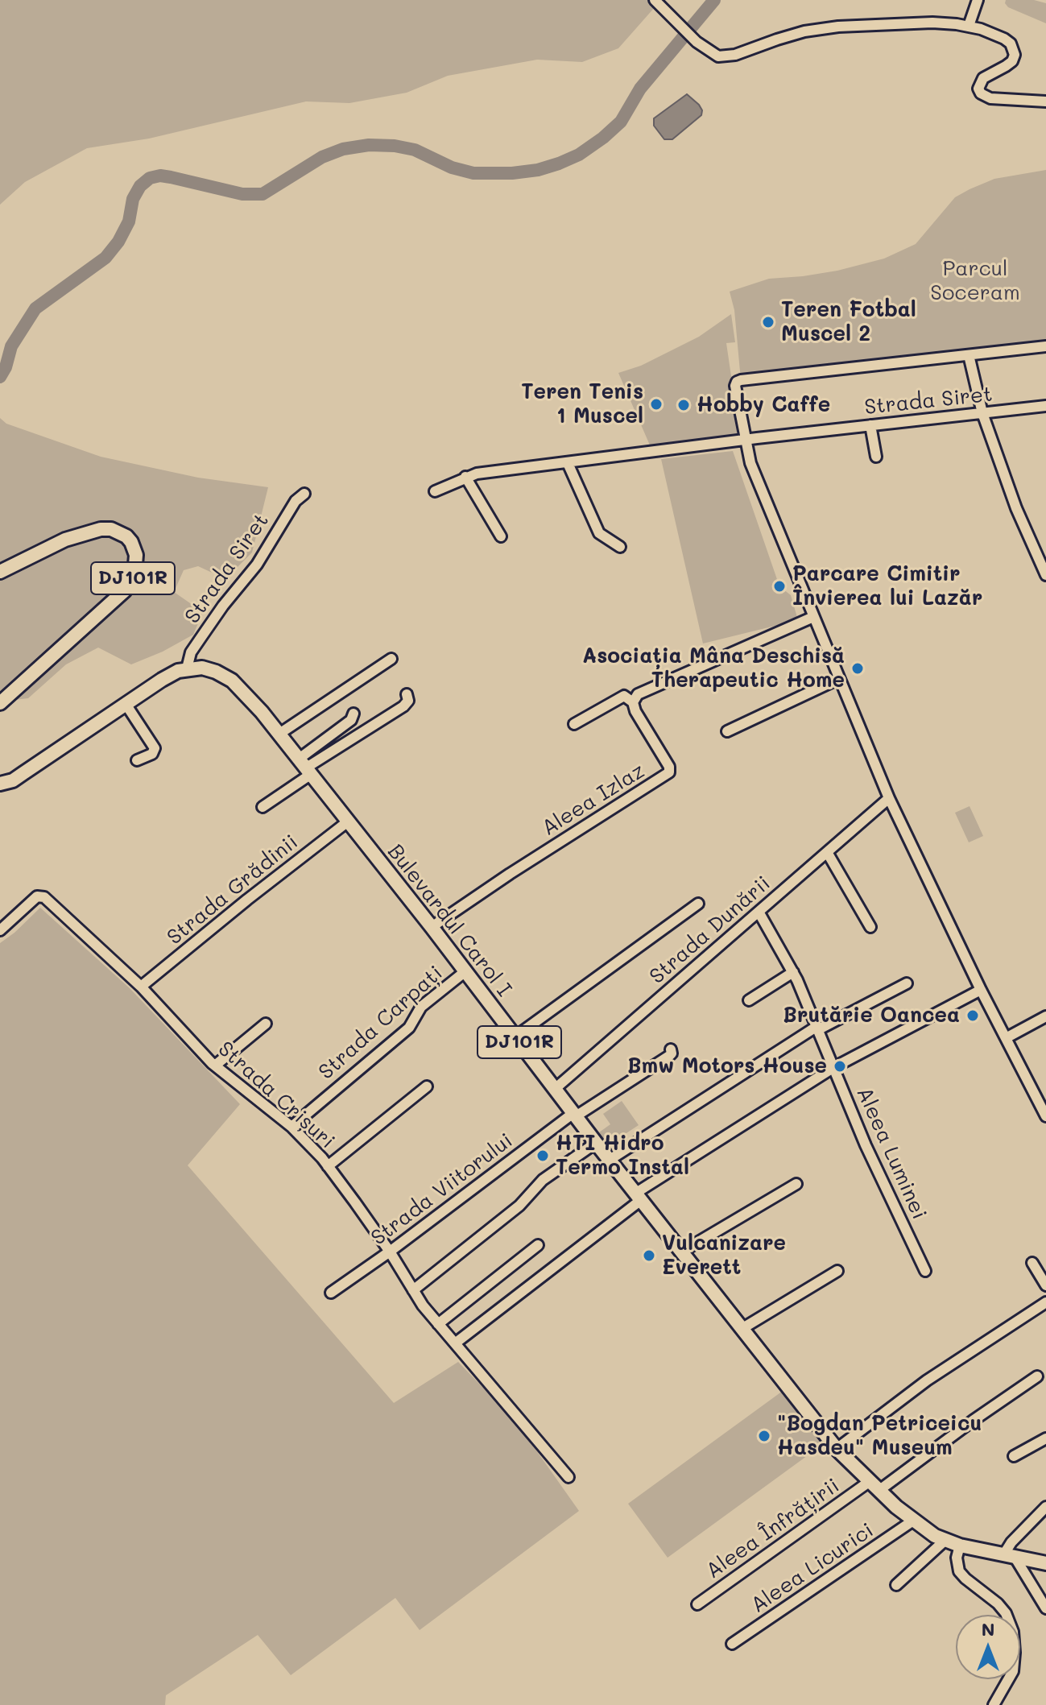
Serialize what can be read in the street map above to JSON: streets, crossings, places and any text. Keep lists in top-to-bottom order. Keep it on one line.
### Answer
{"streets":{"main road":["DJ101R","Bulevardul Carol I"],"street":["Strada Siret","Aleea Izlaz","Strada Grădinii","Strada Dunării","Strada Carpați","Strada Crișuri","Aleea Luminei","Strada Viitorului","Aleea Înfrățirii","Aleea Licurici"]},"crossings":[["Strada Siret","Bulevardul Carol I"],["Aleea Izlaz","Bulevardul Carol I"],["Strada Grădinii","Bulevardul Carol I"],["Strada Grădinii","Strada Crișuri"],["Bulevardul Carol I","Strada Dunării"],["Bulevardul Carol I","Strada Carpați"],["Bulevardul Carol I","Strada Viitorului"],["Bulevardul Carol I","Aleea Înfrățirii"],["Bulevardul Carol I","Aleea Licurici"],["Strada Dunării","Aleea Luminei"],["Strada Carpați","Strada Crișuri"],["Strada Crișuri","Strada Viitorului"]],"parks":["Parcul Soceram"],"places":["Teren Fotbal Muscel 2","Teren Tenis 1 Muscel","Hobby Caffe","Parcare Cimitir Învierea lui Lazăr","Asociația Mâna Deschisă Therapeutic Home","Brutărie Oancea","Bmw Motors House","HTI Hidro Termo Instal","Vulcanizare Everett","\"Bogdan Petriceicu Hasdeu\" Museum"],"north":"top"}
